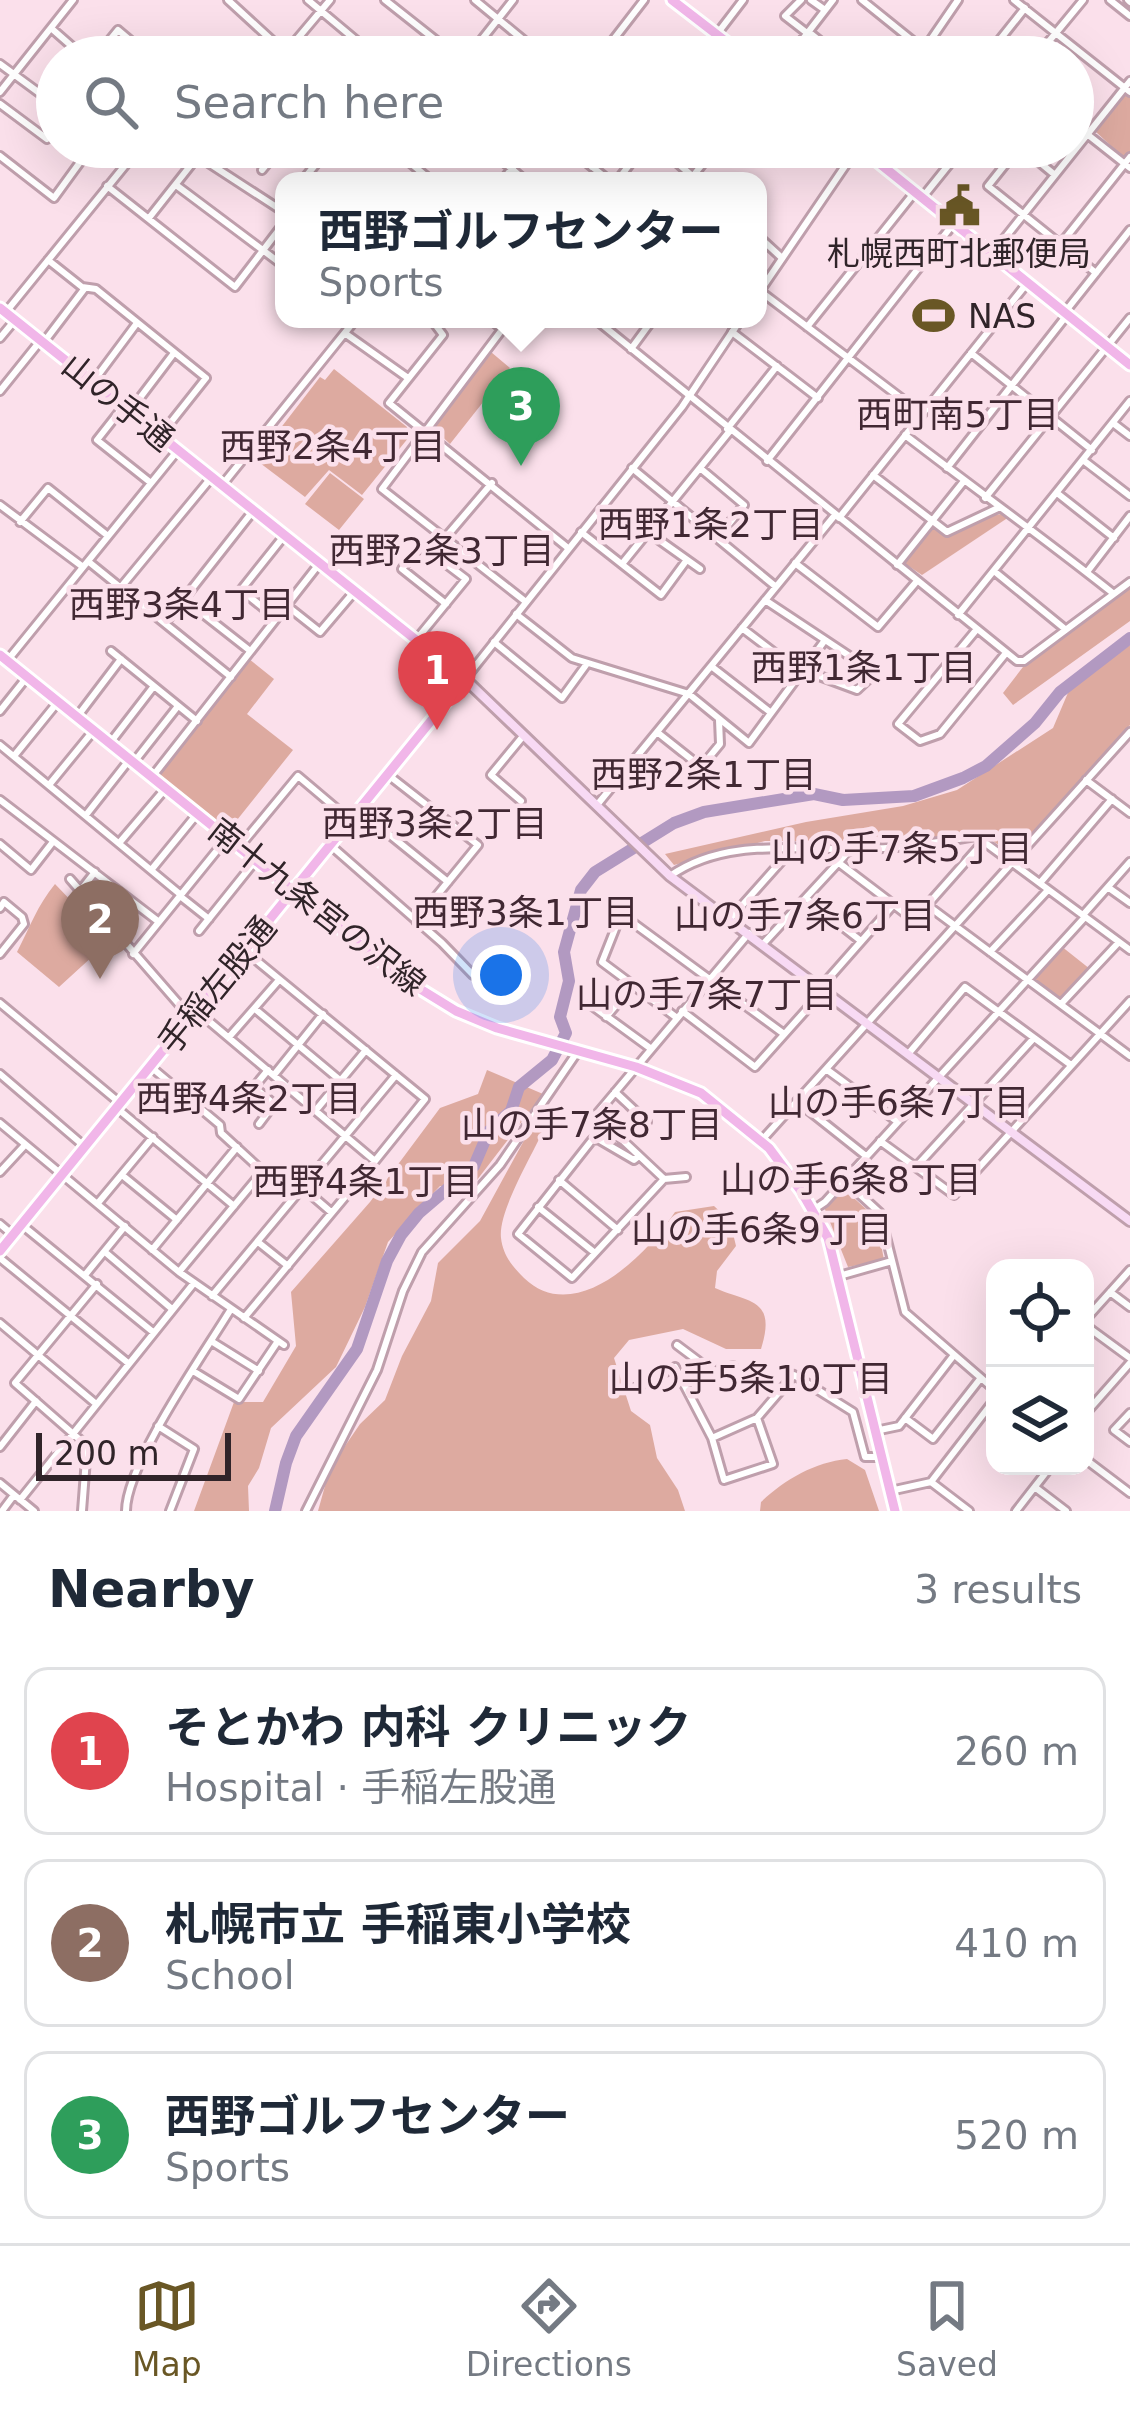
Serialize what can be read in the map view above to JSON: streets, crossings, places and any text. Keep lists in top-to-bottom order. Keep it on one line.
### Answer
{"streets":{"main road":["山の手通","南十九条宮の沢線","手稲左股通"]},"crossings":[["山の手通","手稲左股通"],["南十九条宮の沢線","手稲左股通"]],"districts":["西町南5丁目","西野2条4丁目","西野1条2丁目","西野2条3丁目","西野3条4丁目","西野1条1丁目","西野2条1丁目","西野3条2丁目","山の手7条5丁目","西野3条1丁目","山の手7条6丁目","山の手7条7丁目","西野4条2丁目","山の手6条7丁目","山の手7条8丁目","山の手6条8丁目","西野4条1丁目","山の手6条9丁目","山の手5条10丁目"],"places":{"public building":["札幌西町北郵便局"],"sports":["NAS"]},"scale_bar":"200 m","page":{"search":"Search here","popup":["西野ゴルフセンター","Sports"],"pins":["3","1","2"],"scale":"200 m","heading":["Nearby","3 results"],"list":[{"mark":"1","name":"そとかわ 内科 クリニック","note":"Hospital · 手稲左股通","value":"260 m"},{"mark":"2","name":"札幌市立 手稲東小学校","note":"School","value":"410 m"},{"mark":"3","name":"西野ゴルフセンター","note":"Sports","value":"520 m"}],"nav":["Map","Directions","Saved"]}}
